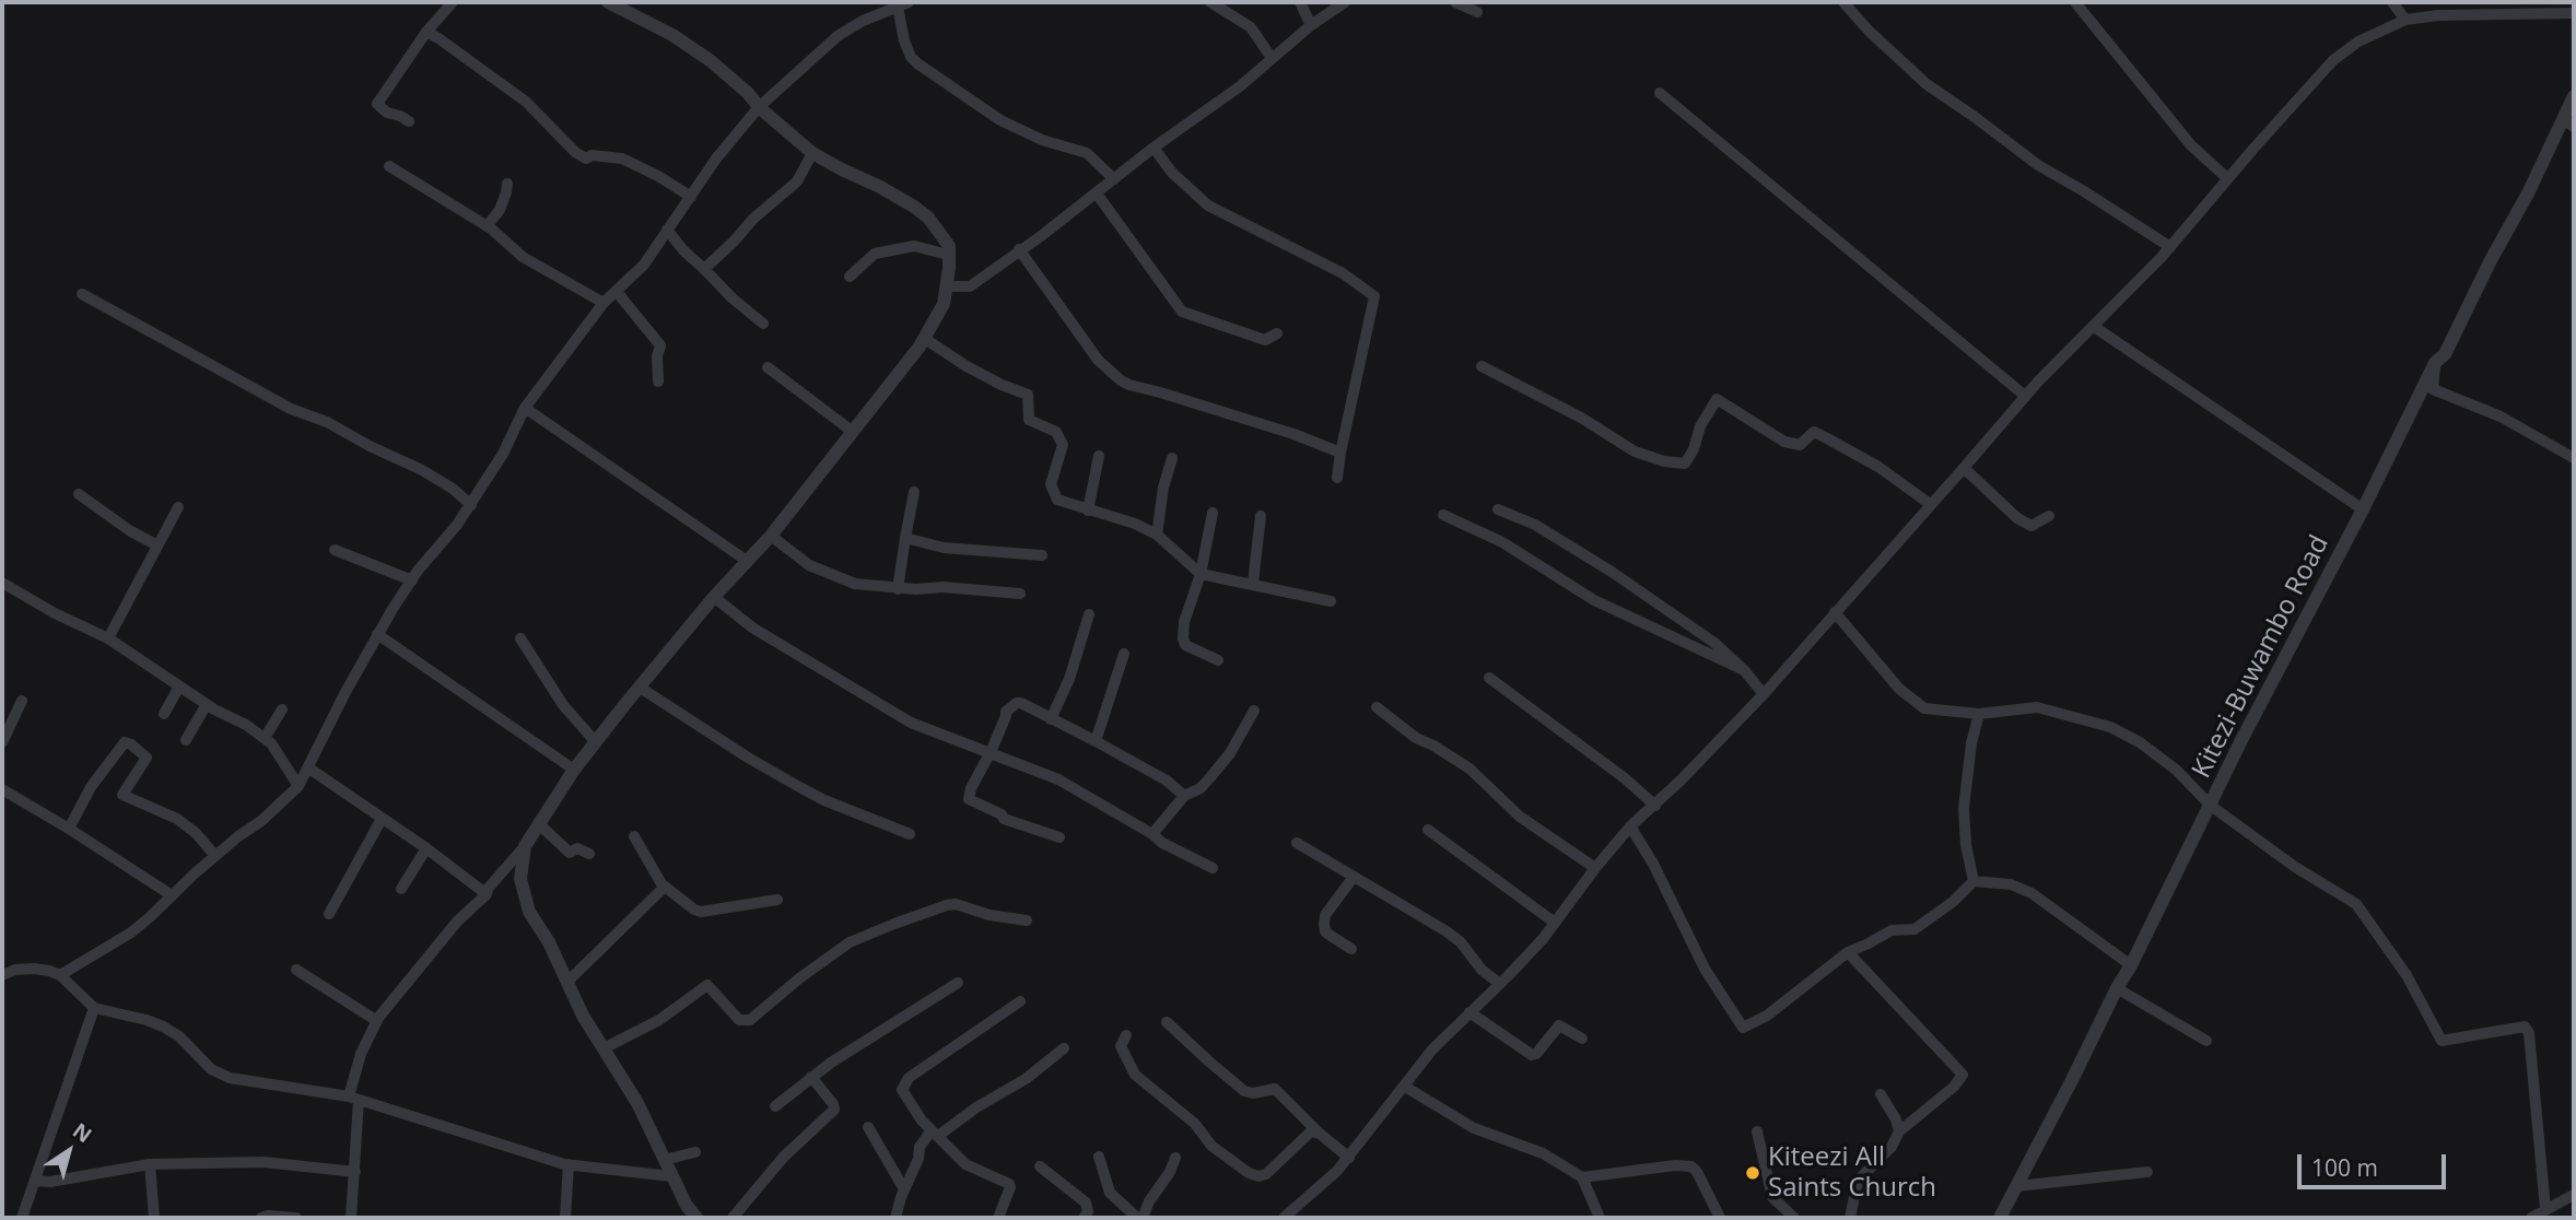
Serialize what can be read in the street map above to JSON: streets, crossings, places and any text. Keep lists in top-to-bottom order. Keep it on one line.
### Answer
{"streets":{"street":["Kitezi-Buwambo Road"]},"places":["Kiteezi All Saints Church"],"scale_bar":"100 m","north":"top right"}
